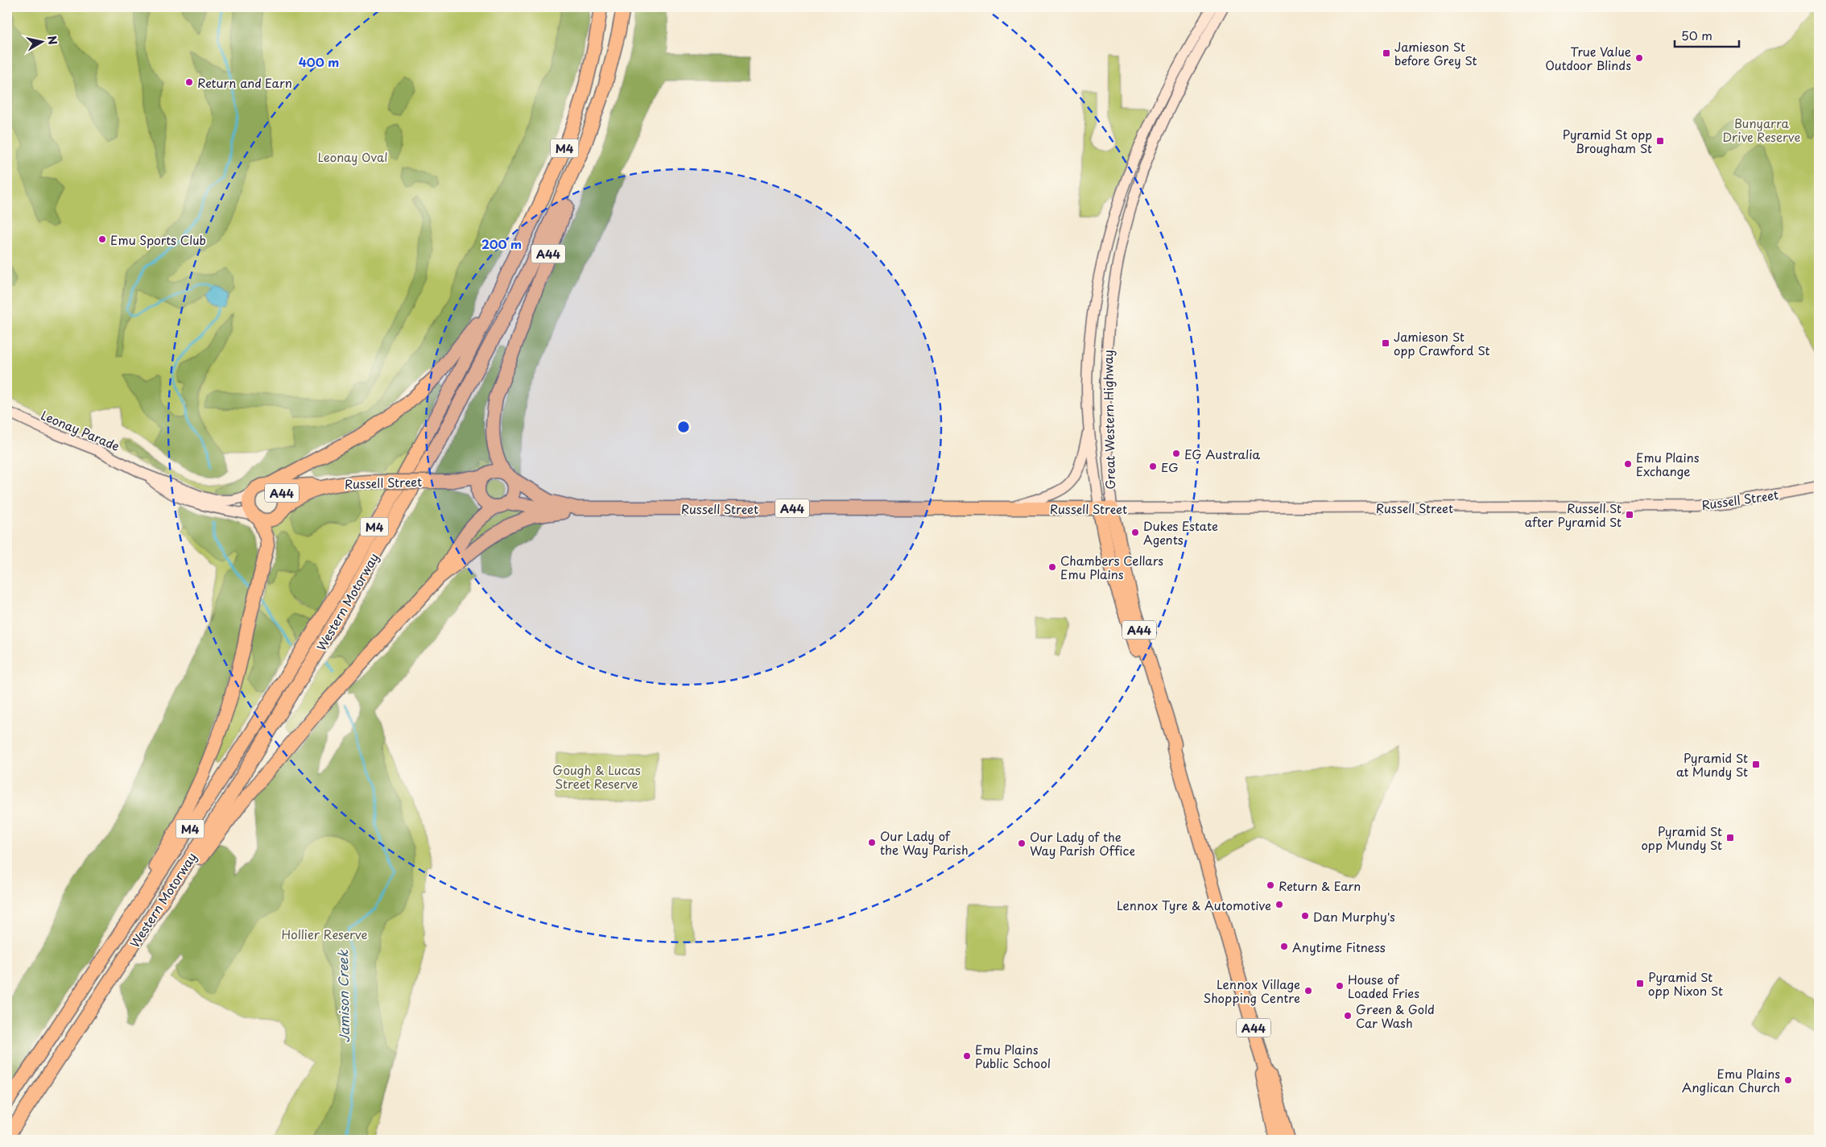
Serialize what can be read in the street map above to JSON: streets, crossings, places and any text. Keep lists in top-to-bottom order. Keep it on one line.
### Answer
{"streets":{"highway":["M4","A44","Great Western Highway","Russell Street","Western Motorway"],"main road":["Leonay Parade"]},"crossings":[["M4","A44"],["M4","Leonay Parade"],["M4","Russell Street"],["M4","Western Motorway"],["A44","Leonay Parade"],["A44","Russell Street"],["A44","Western Motorway"],["Great Western Highway","Russell Street"],["Leonay Parade","Russell Street"]],"water":["Jamison Creek"],"parks":["Bunyarra Drive Reserve","Leonay Oval","Gough & Lucas Street Reserve","Hollier Reserve"],"places":{"transit":["Jamieson St before Grey St","Pyramid St opp Brougham St","Jamieson St opp Crawford St","Russell St after Pyramid St","Pyramid St at Mundy St","Pyramid St opp Mundy St","Pyramid St opp Nixon St"],"other":["True Value Outdoor Blinds","Return and Earn","Emu Sports Club","EG Australia","Emu Plains Exchange","EG","Dukes Estate Agents","Chambers Cellars Emu Plains","Our Lady of the Way Parish","Our Lady of the Way Parish Office","Return & Earn","Lennox Tyre & Automotive","Dan Murphy's","Anytime Fitness","House of Loaded Fries","Lennox Village Shopping Centre","Green & Gold Car Wash","Emu Plains Public School","Emu Plains Anglican Church"]},"scale_bar":"50 m","north":"right","rings":["400 m","200 m"]}
